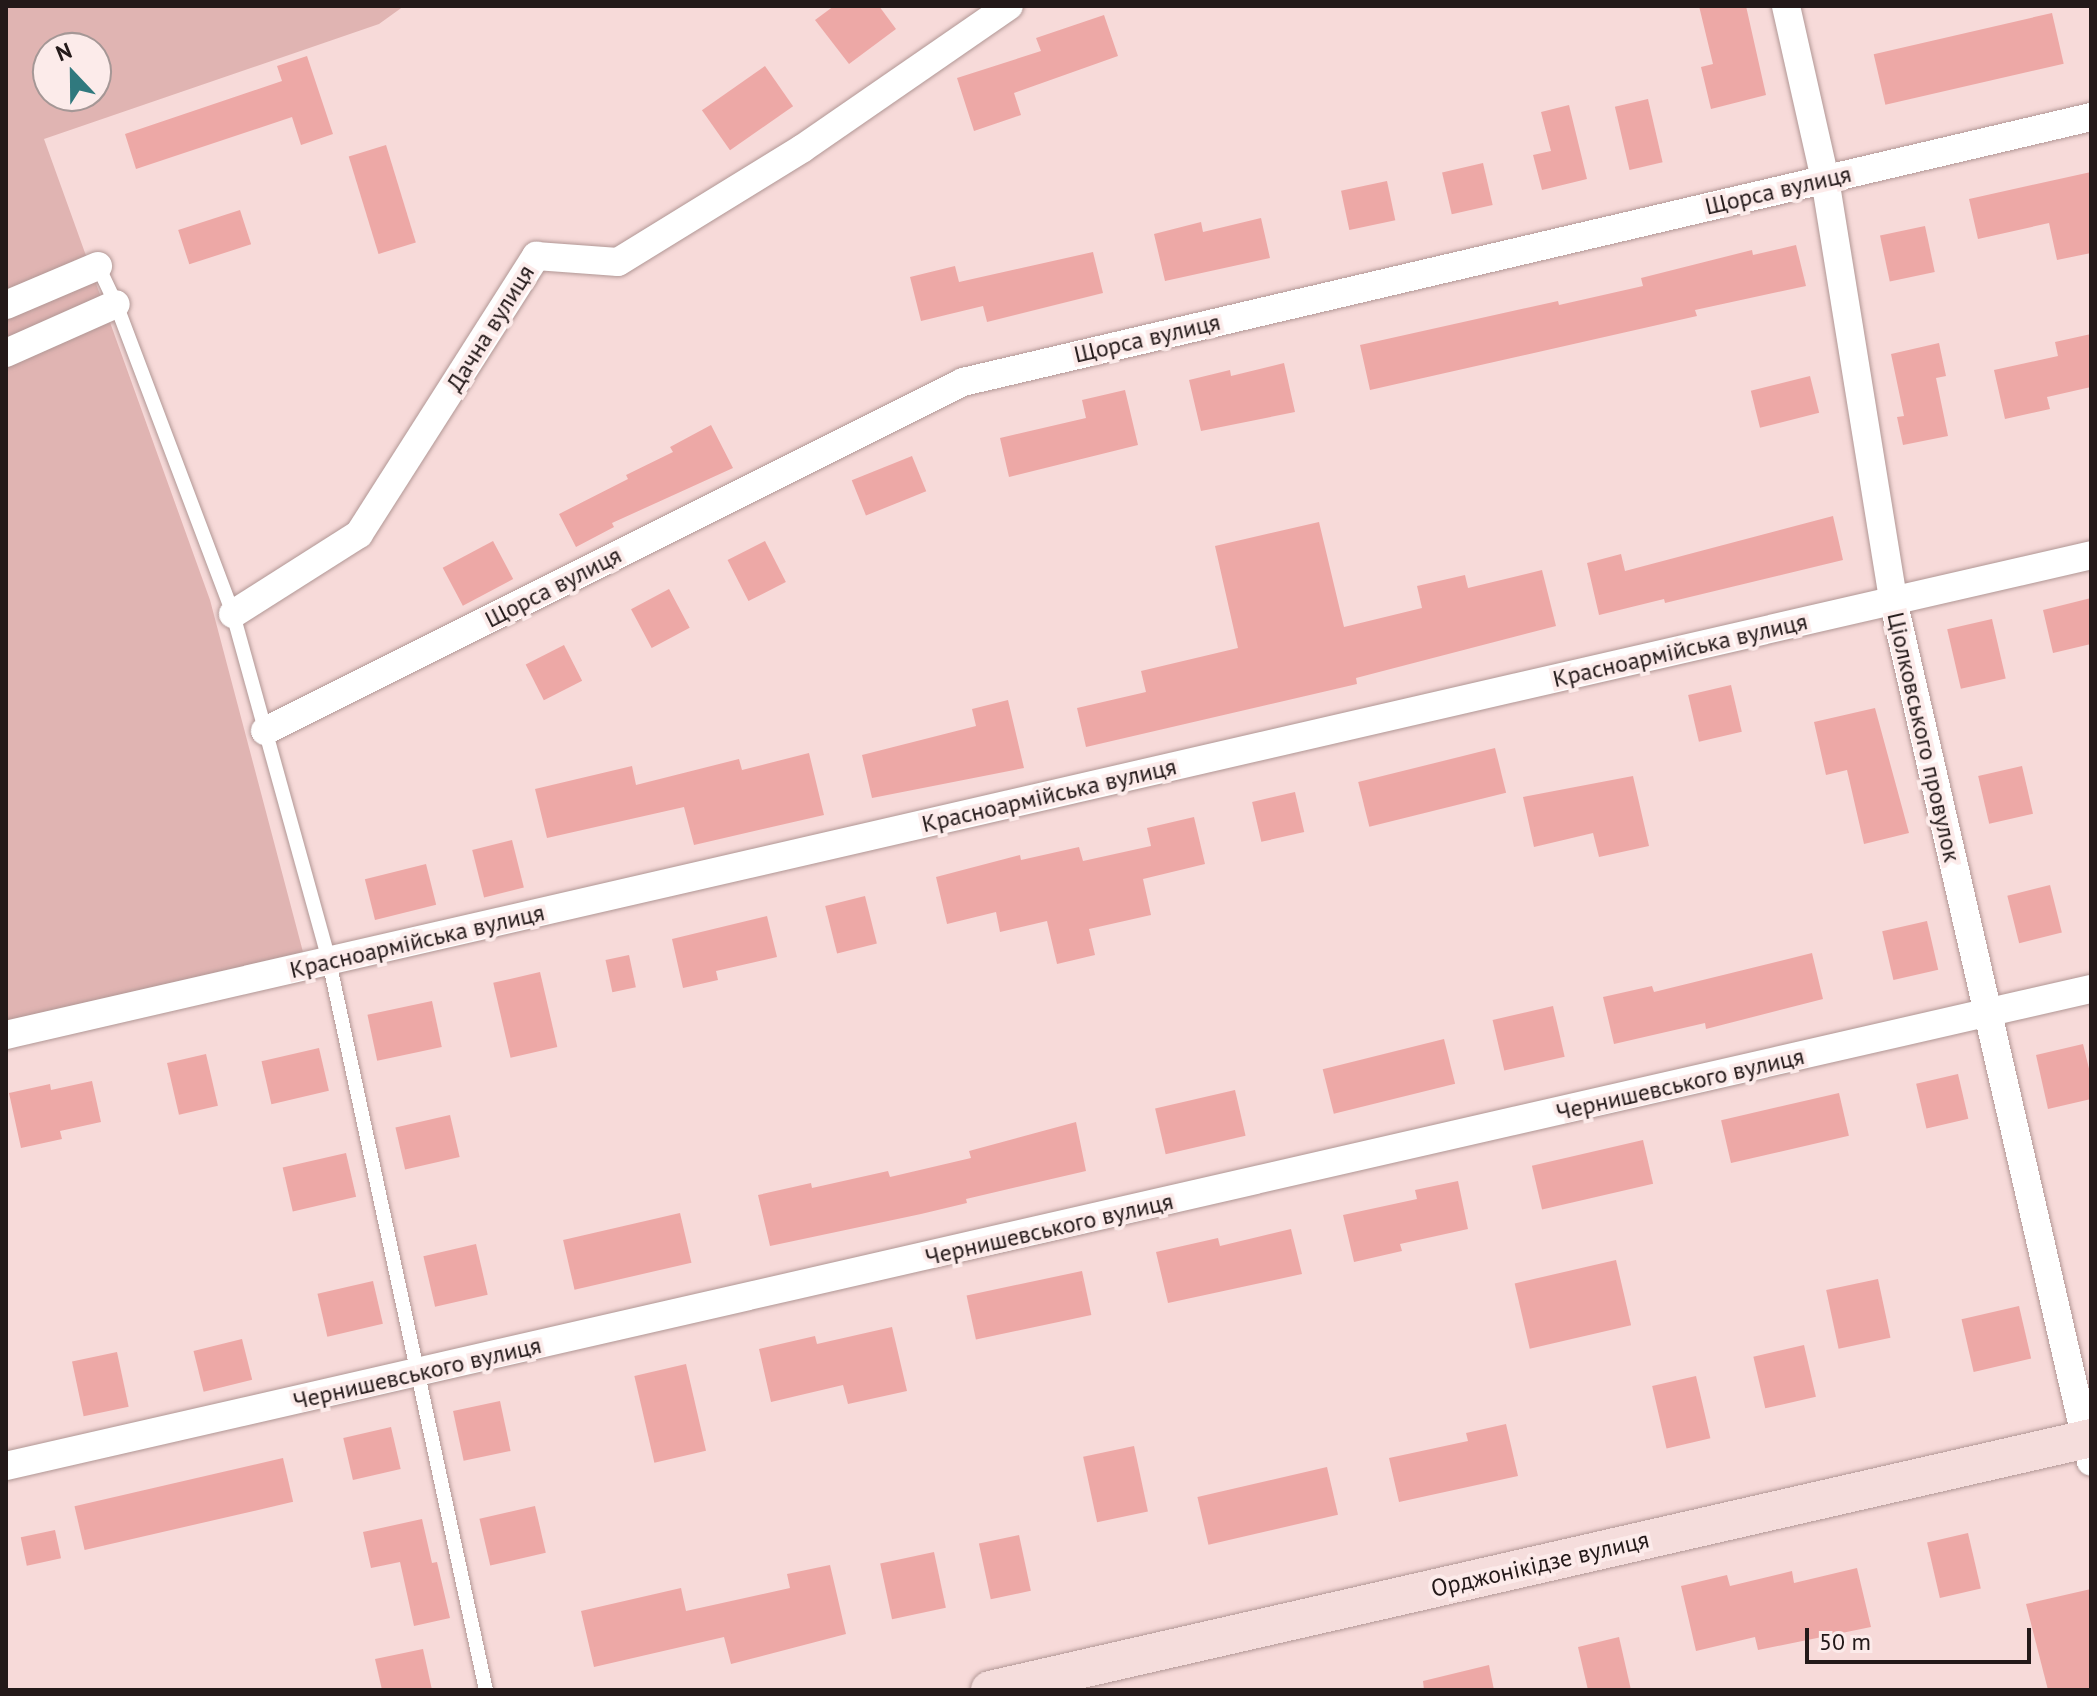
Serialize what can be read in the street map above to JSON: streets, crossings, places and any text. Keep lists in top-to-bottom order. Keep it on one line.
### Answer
{"streets":{"main road":["Орджонікідзе вулиця"],"street":["Щорса вулиця","Дачна вулиця","Красноармійська вулиця","Ціолковського провулок","Чернишевського вулиця"]},"crossings":[["Щорса вулиця","Ціолковського провулок"],["Красноармійська вулиця","Ціолковського провулок"],["Ціолковського провулок","Чернишевського вулиця"],["Ціолковського провулок","Орджонікідзе вулиця"]],"scale_bar":"50 m","north":"top"}
